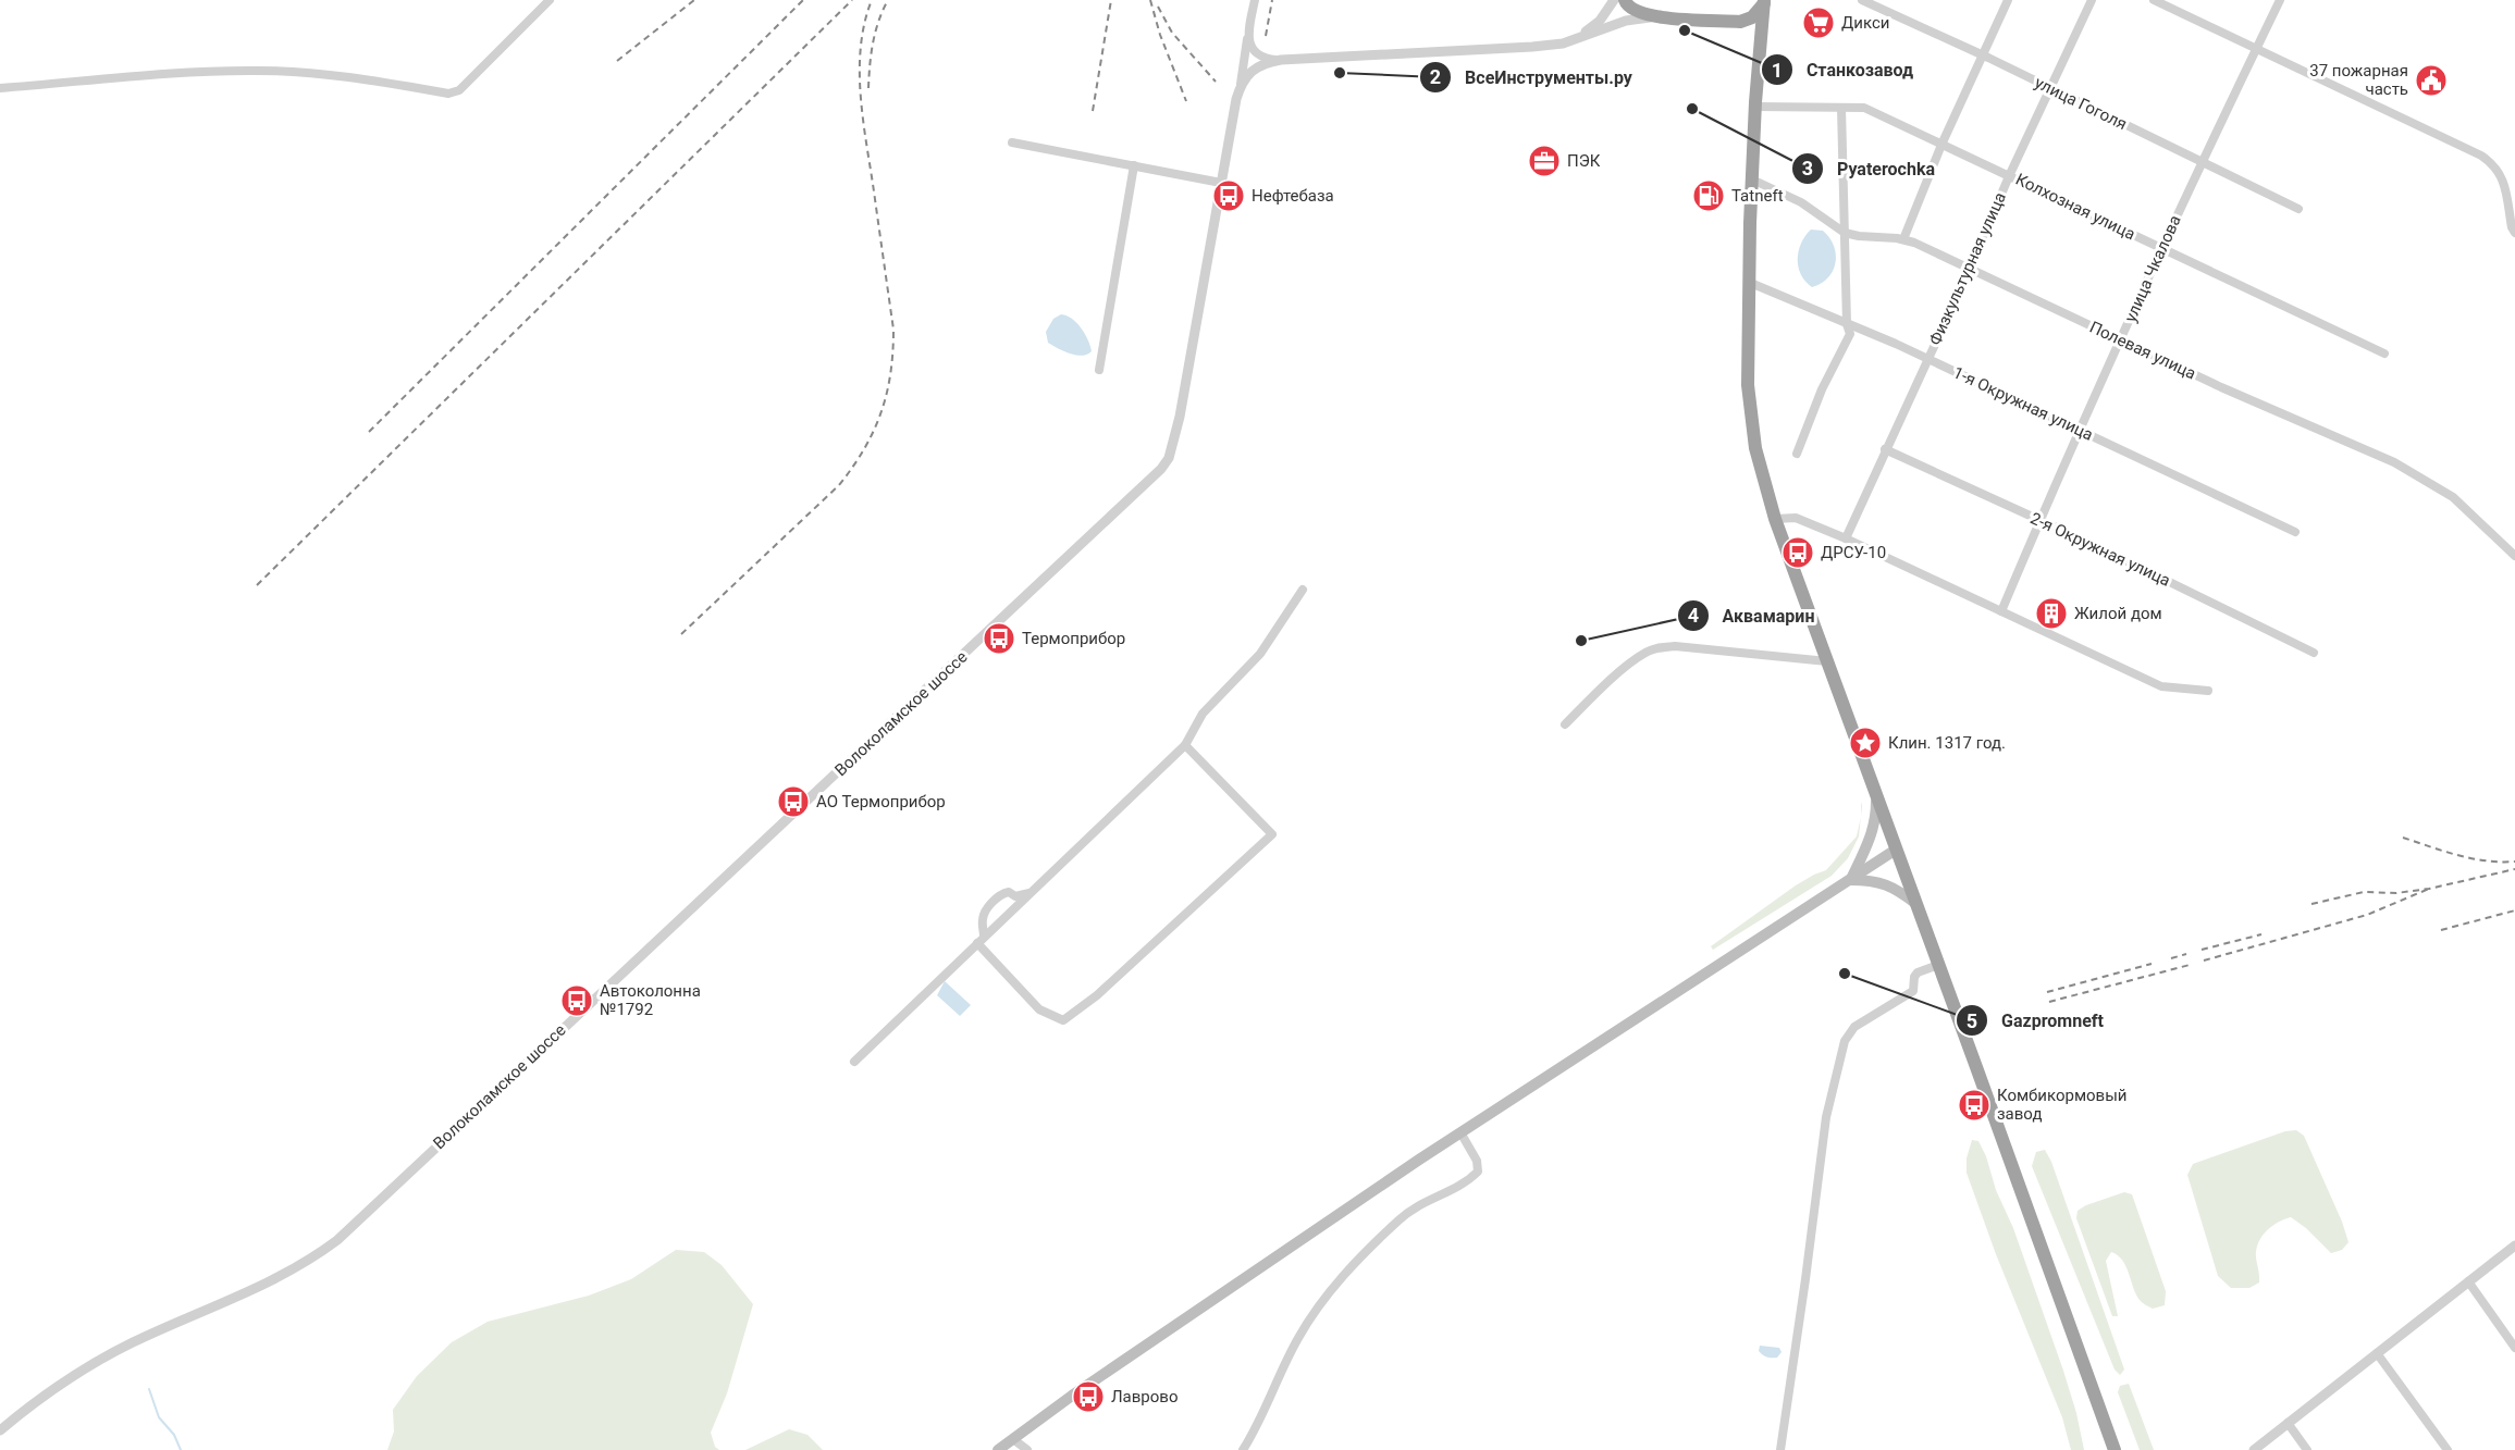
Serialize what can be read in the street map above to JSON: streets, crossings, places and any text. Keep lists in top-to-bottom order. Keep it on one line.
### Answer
{"streets":{"street":["улица Гоголя","Колхозная улица","Физкультурная улица","улица Чкалова","Полевая улица","1-я Окружная улица","2-я Окружная улица","Волоколамское шоссе"]},"crossings":[["улица Гоголя","Физкультурная улица"],["улица Гоголя","улица Чкалова"],["Колхозная улица","Физкультурная улица"],["Колхозная улица","улица Чкалова"],["Физкультурная улица","Полевая улица"],["Физкультурная улица","1-я Окружная улица"],["Физкультурная улица","2-я Окружная улица"],["улица Чкалова","Полевая улица"],["улица Чкалова","1-я Окружная улица"],["улица Чкалова","2-я Окружная улица"]],"places":{"supermarket":["Дикси"],"other":["Станкозавод","ВсеИнструменты.ру","Pyaterochka","Аквамарин","Gazpromneft"],"public building":["37 пожарная часть"],"office":["ПЭК"],"bus stop":["Нефтебаза","ДРСУ-10","Термоприбор","АО Термоприбор","Автоколонна №1792","Комбикормовый завод","Лаврово"],"fuel station":["Tatneft"],"building":["Жилой дом"],"place":["Клин. 1317 год."]}}
